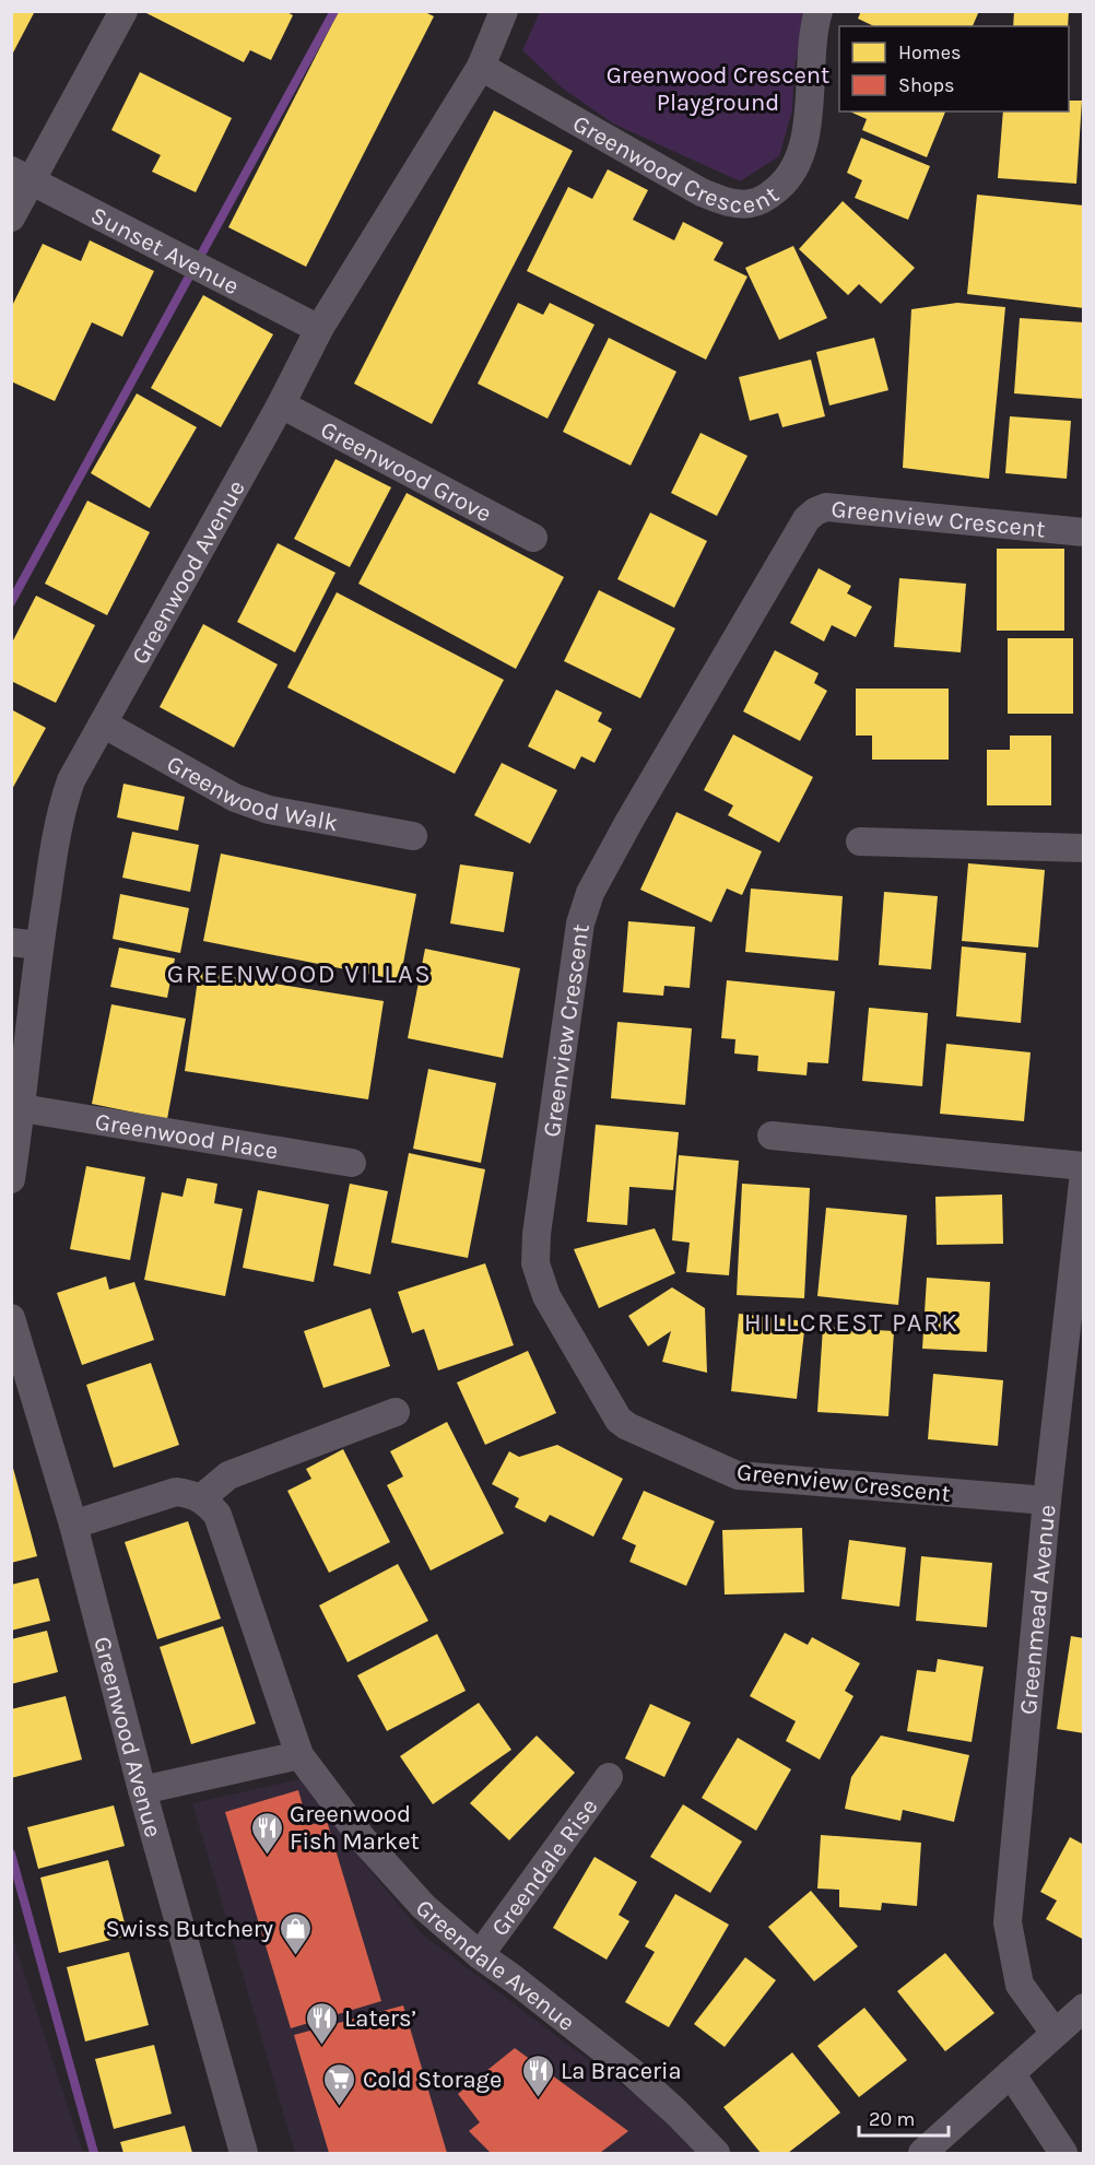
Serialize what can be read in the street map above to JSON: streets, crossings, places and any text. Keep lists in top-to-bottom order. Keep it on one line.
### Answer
{"streets":{"street":["Greenwood Crescent","Sunset Avenue","Greenwood Grove","Greenview Crescent","Greenwood Avenue","Greenwood Walk","Greenwood Place","Greenmead Avenue","Greendale Rise","Greendale Avenue"]},"crossings":[["Greenwood Crescent","Greenwood Avenue"],["Sunset Avenue","Greenwood Avenue"],["Greenwood Grove","Greenwood Avenue"],["Greenview Crescent","Greenmead Avenue"],["Greenwood Avenue","Greenwood Walk"],["Greenwood Avenue","Greenwood Place"],["Greendale Rise","Greendale Avenue"]],"districts":["GREENWOOD VILLAS","HILLCREST PARK"],"parks":["Greenwood Crescent Playground"],"places":{"restaurant":["Greenwood Fish Market","Laters’","La Braceria"],"shop":["Swiss Butchery"],"supermarket":["Cold Storage"]},"legend":["Homes","Shops"],"scale_bar":"20 m"}
